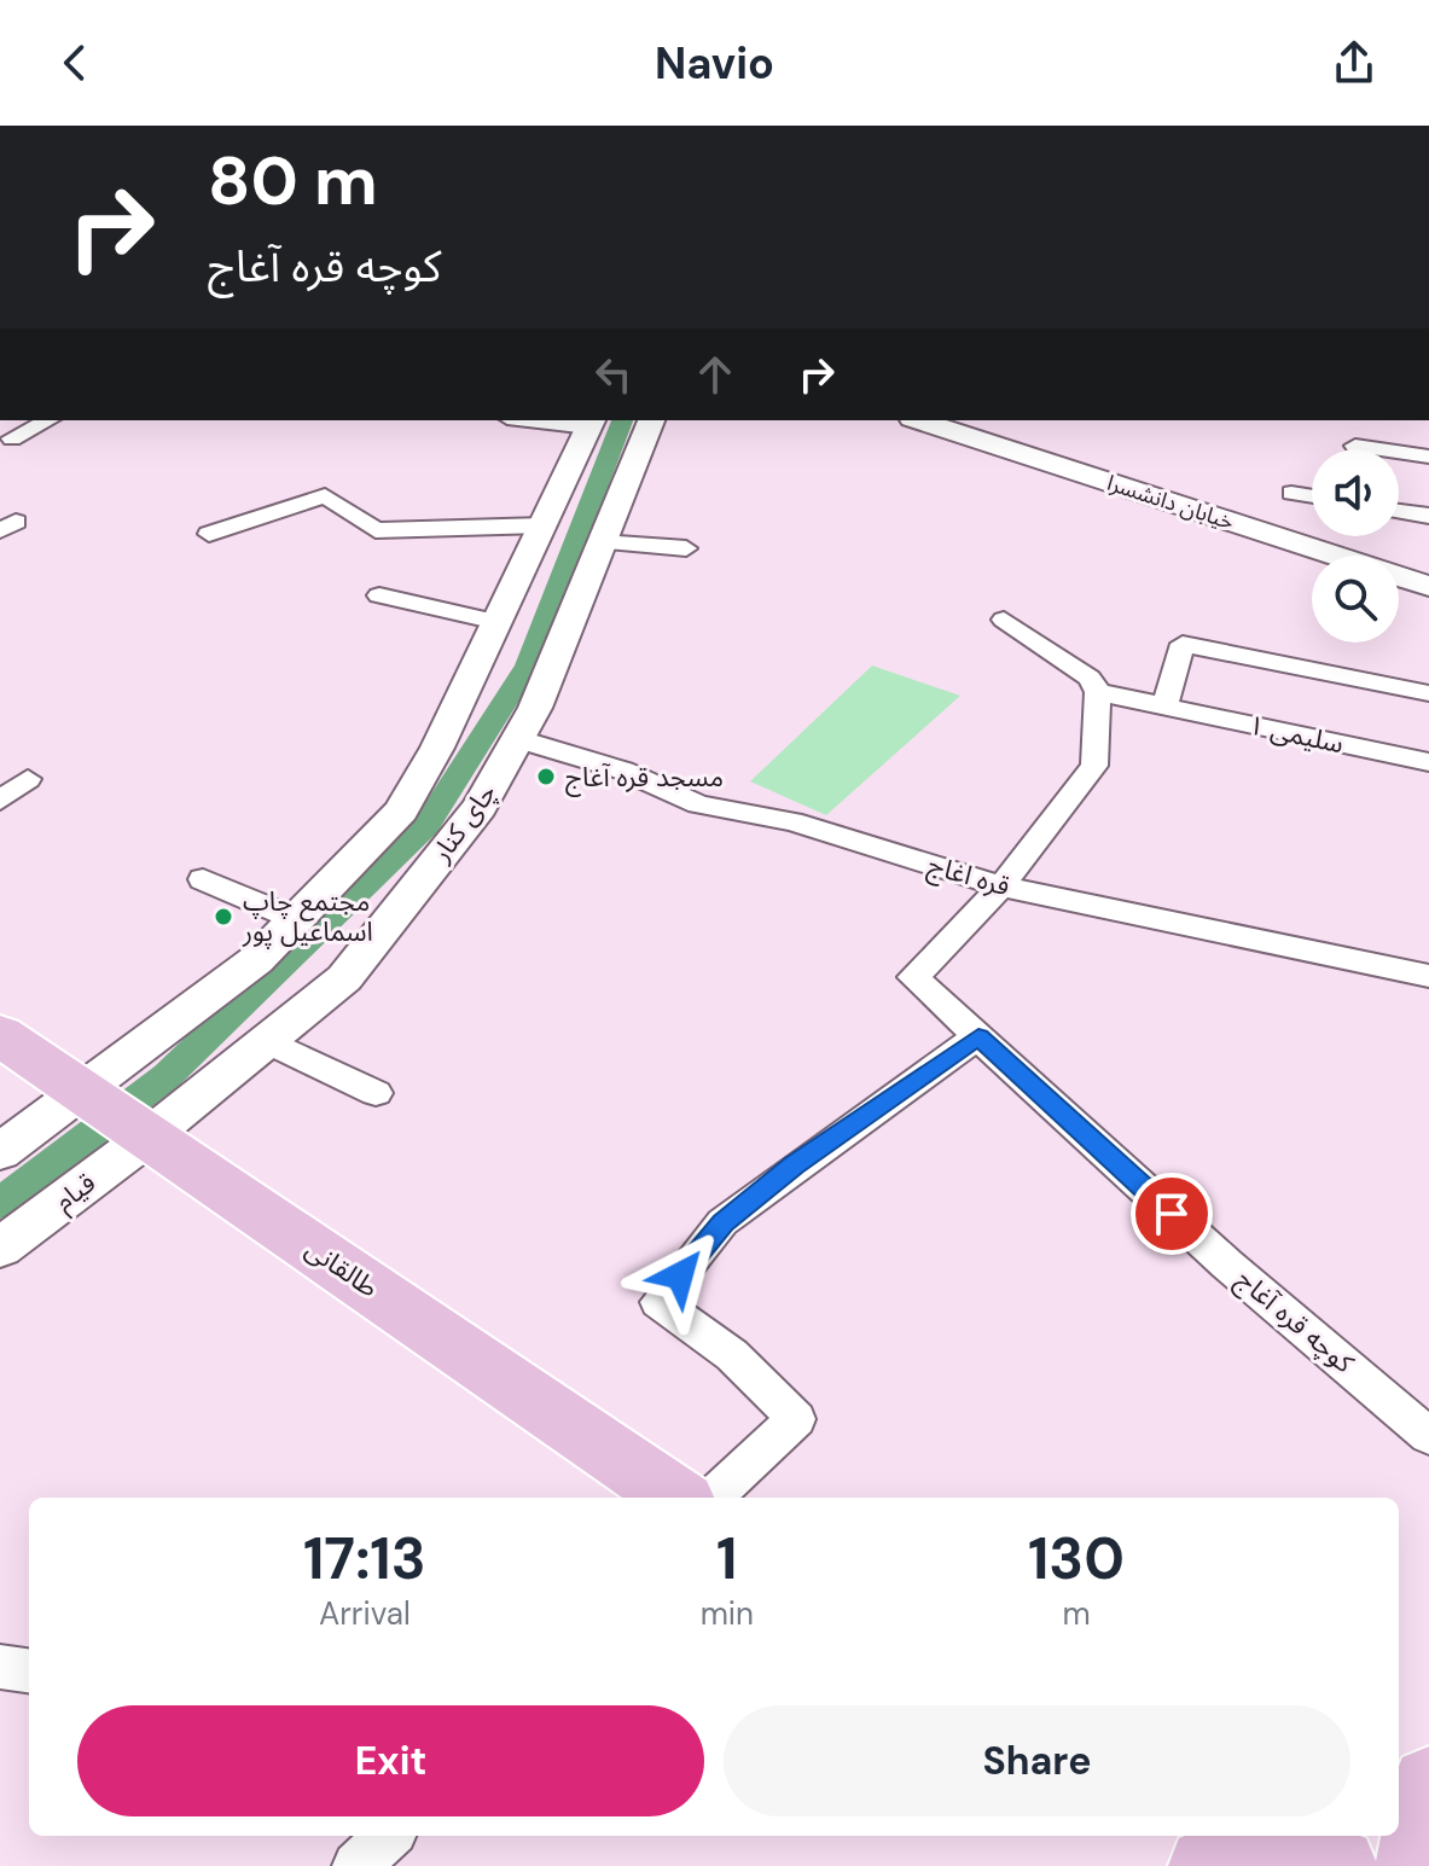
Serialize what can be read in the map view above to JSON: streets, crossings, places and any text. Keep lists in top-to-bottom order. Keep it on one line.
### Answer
{"streets":{"main road":["طالقانی"],"street":["خیابان دانشسرا","سلیمی ۱","چای کنار","قره اغاج","قیام","کوچه قره آغاج"]},"crossings":[["چای کنار","قره اغاج"],["چای کنار","قیام"],["چای کنار","طالقانی"],["قره اغاج","کوچه قره آغاج"],["قیام","طالقانی"]],"places":["مسجد قره آغاج","مجتمع چاپ اسماعیل پور"],"page":{"header":"Navio","turn":["80 m","کوچه قره آغاج"],"eta":["17:13","Arrival","1","min","130","m"],"buttons":["Exit","Share"]}}
